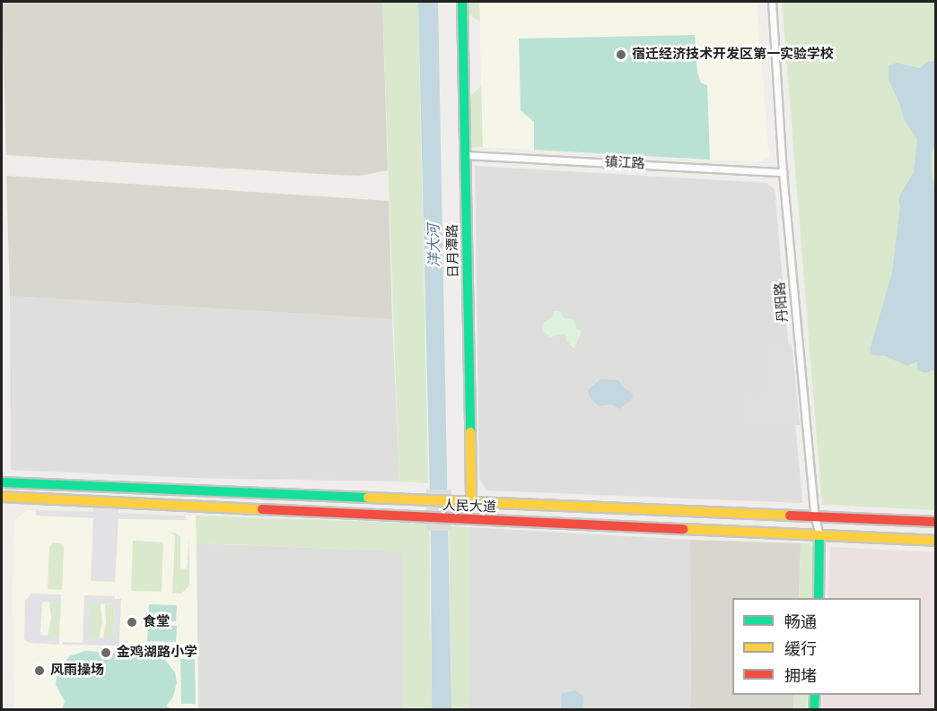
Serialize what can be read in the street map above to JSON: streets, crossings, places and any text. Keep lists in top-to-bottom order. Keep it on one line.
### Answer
{"streets":{"main road":["日月潭路","丹阳路","人民大道"],"street":["镇江路"]},"crossings":[["镇江路","日月潭路"],["镇江路","丹阳路"],["日月潭路","人民大道"],["丹阳路","人民大道"]],"water":["洋大河"],"places":["宿迁经济技术开发区第一实验学校","食堂","金鸡湖路小学","风雨操场"],"legend":["畅通","缓行","拥堵"]}
